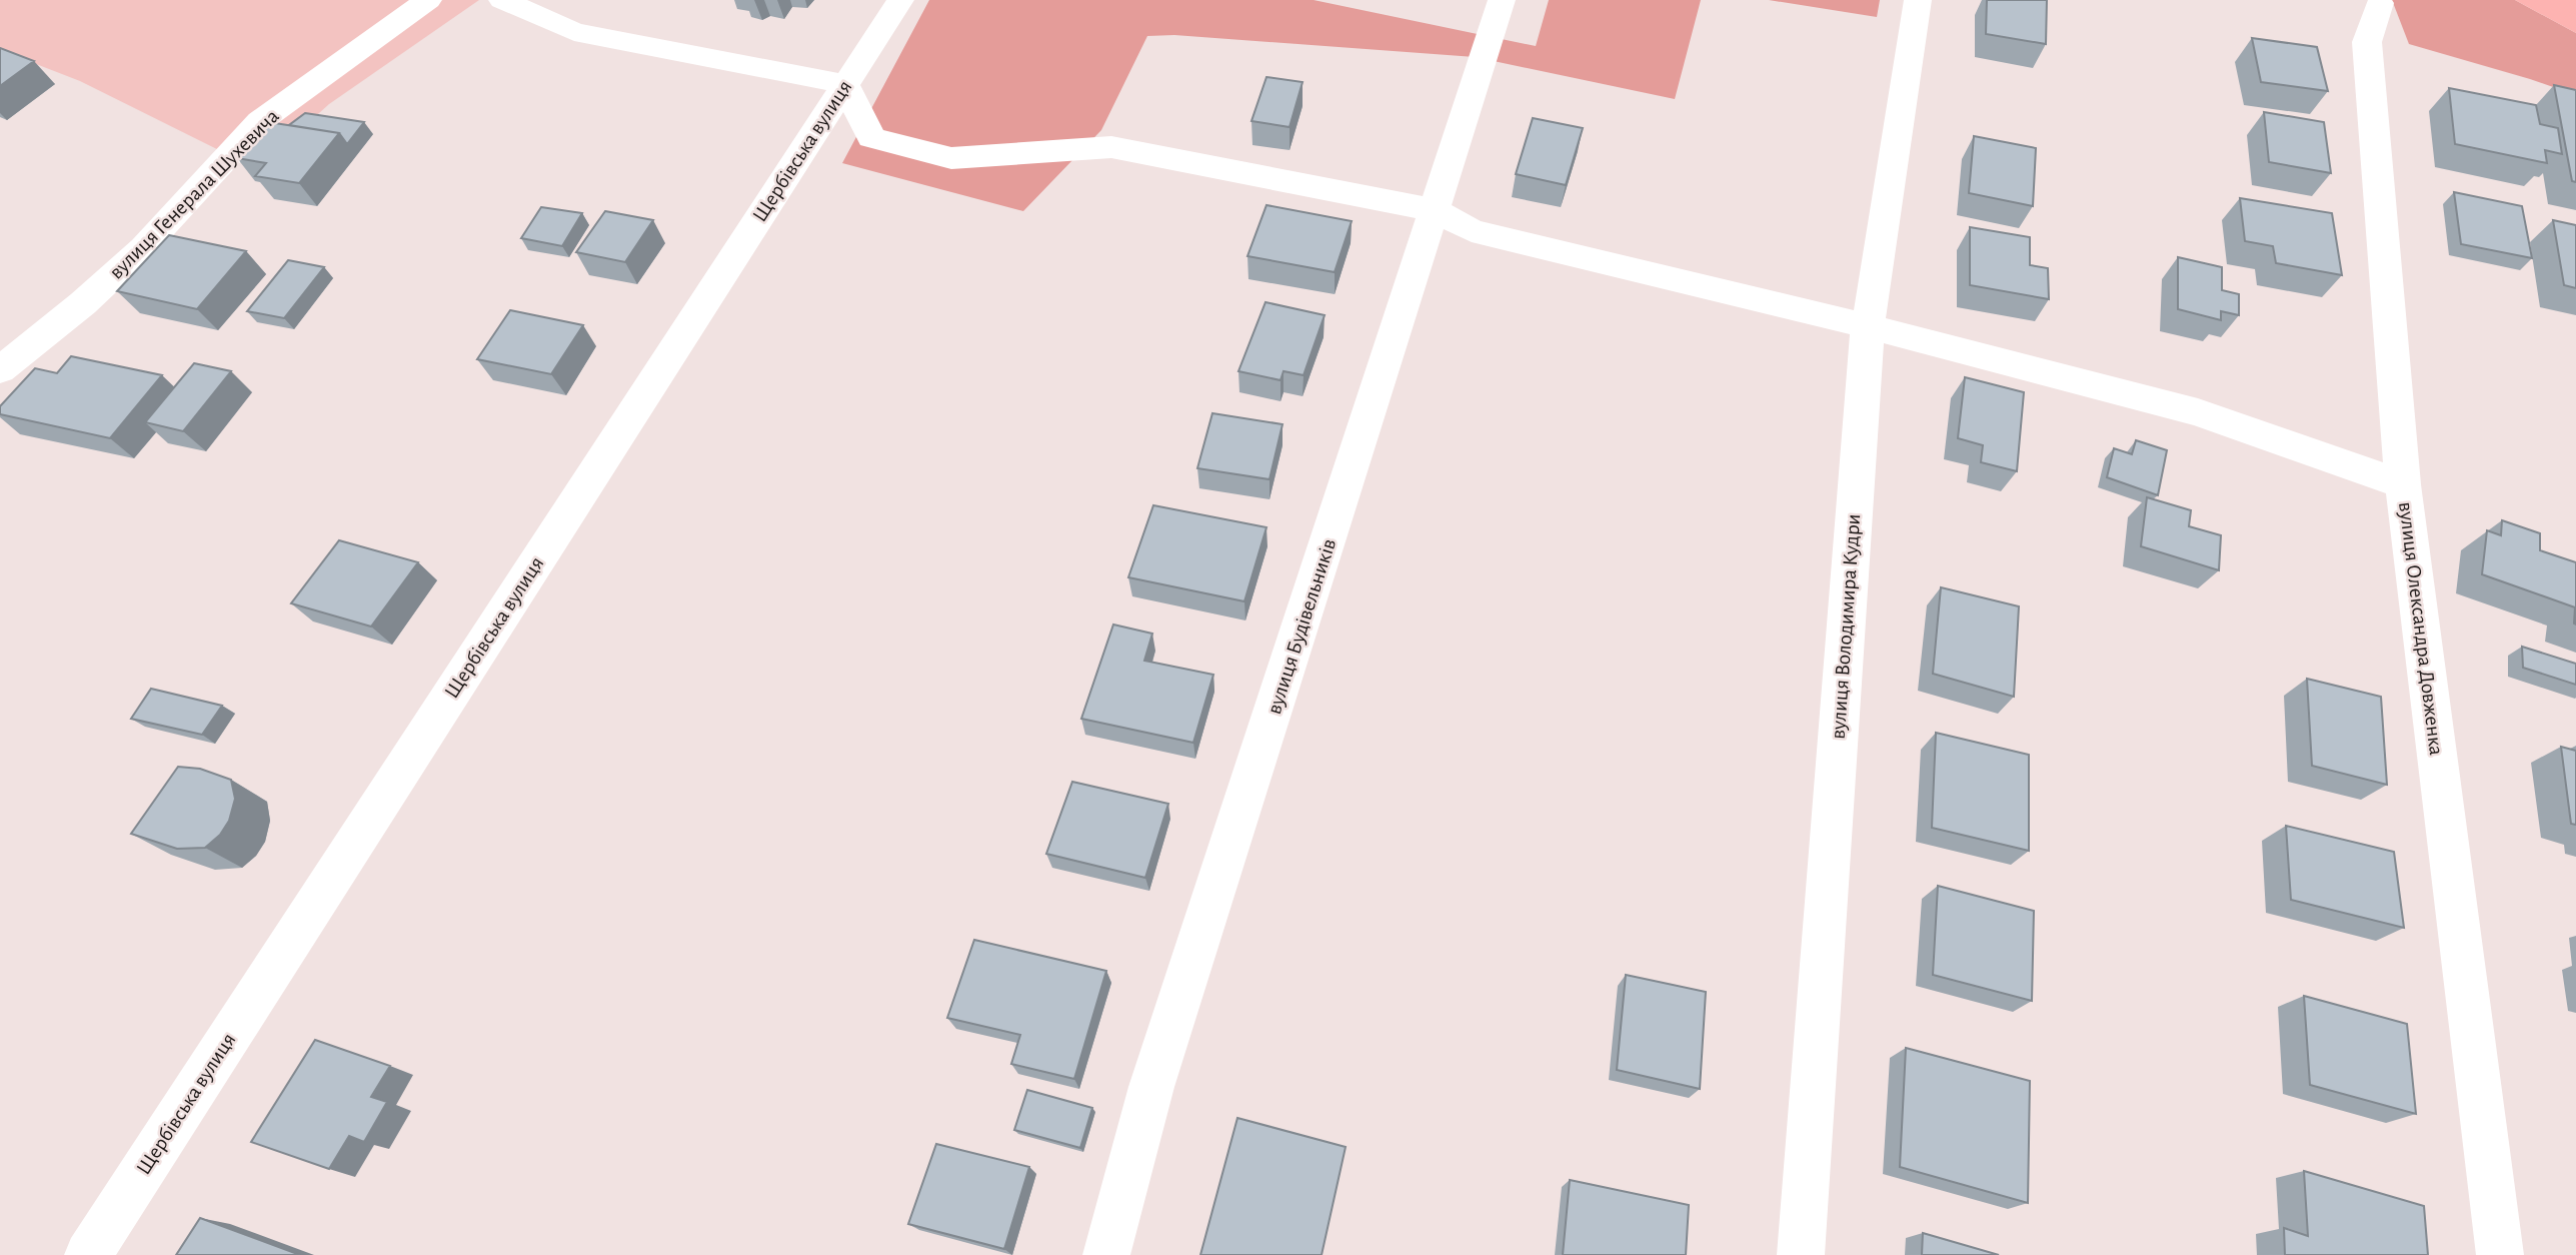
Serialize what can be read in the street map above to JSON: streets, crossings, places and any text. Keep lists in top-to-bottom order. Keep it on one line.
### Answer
{"streets":{"street":["Щербівська вулиця","вулиця Генерала Шухевича","вулиця Будівельників","вулиця Володимира Кудри","вулиця Олександра Довженка"]}}
